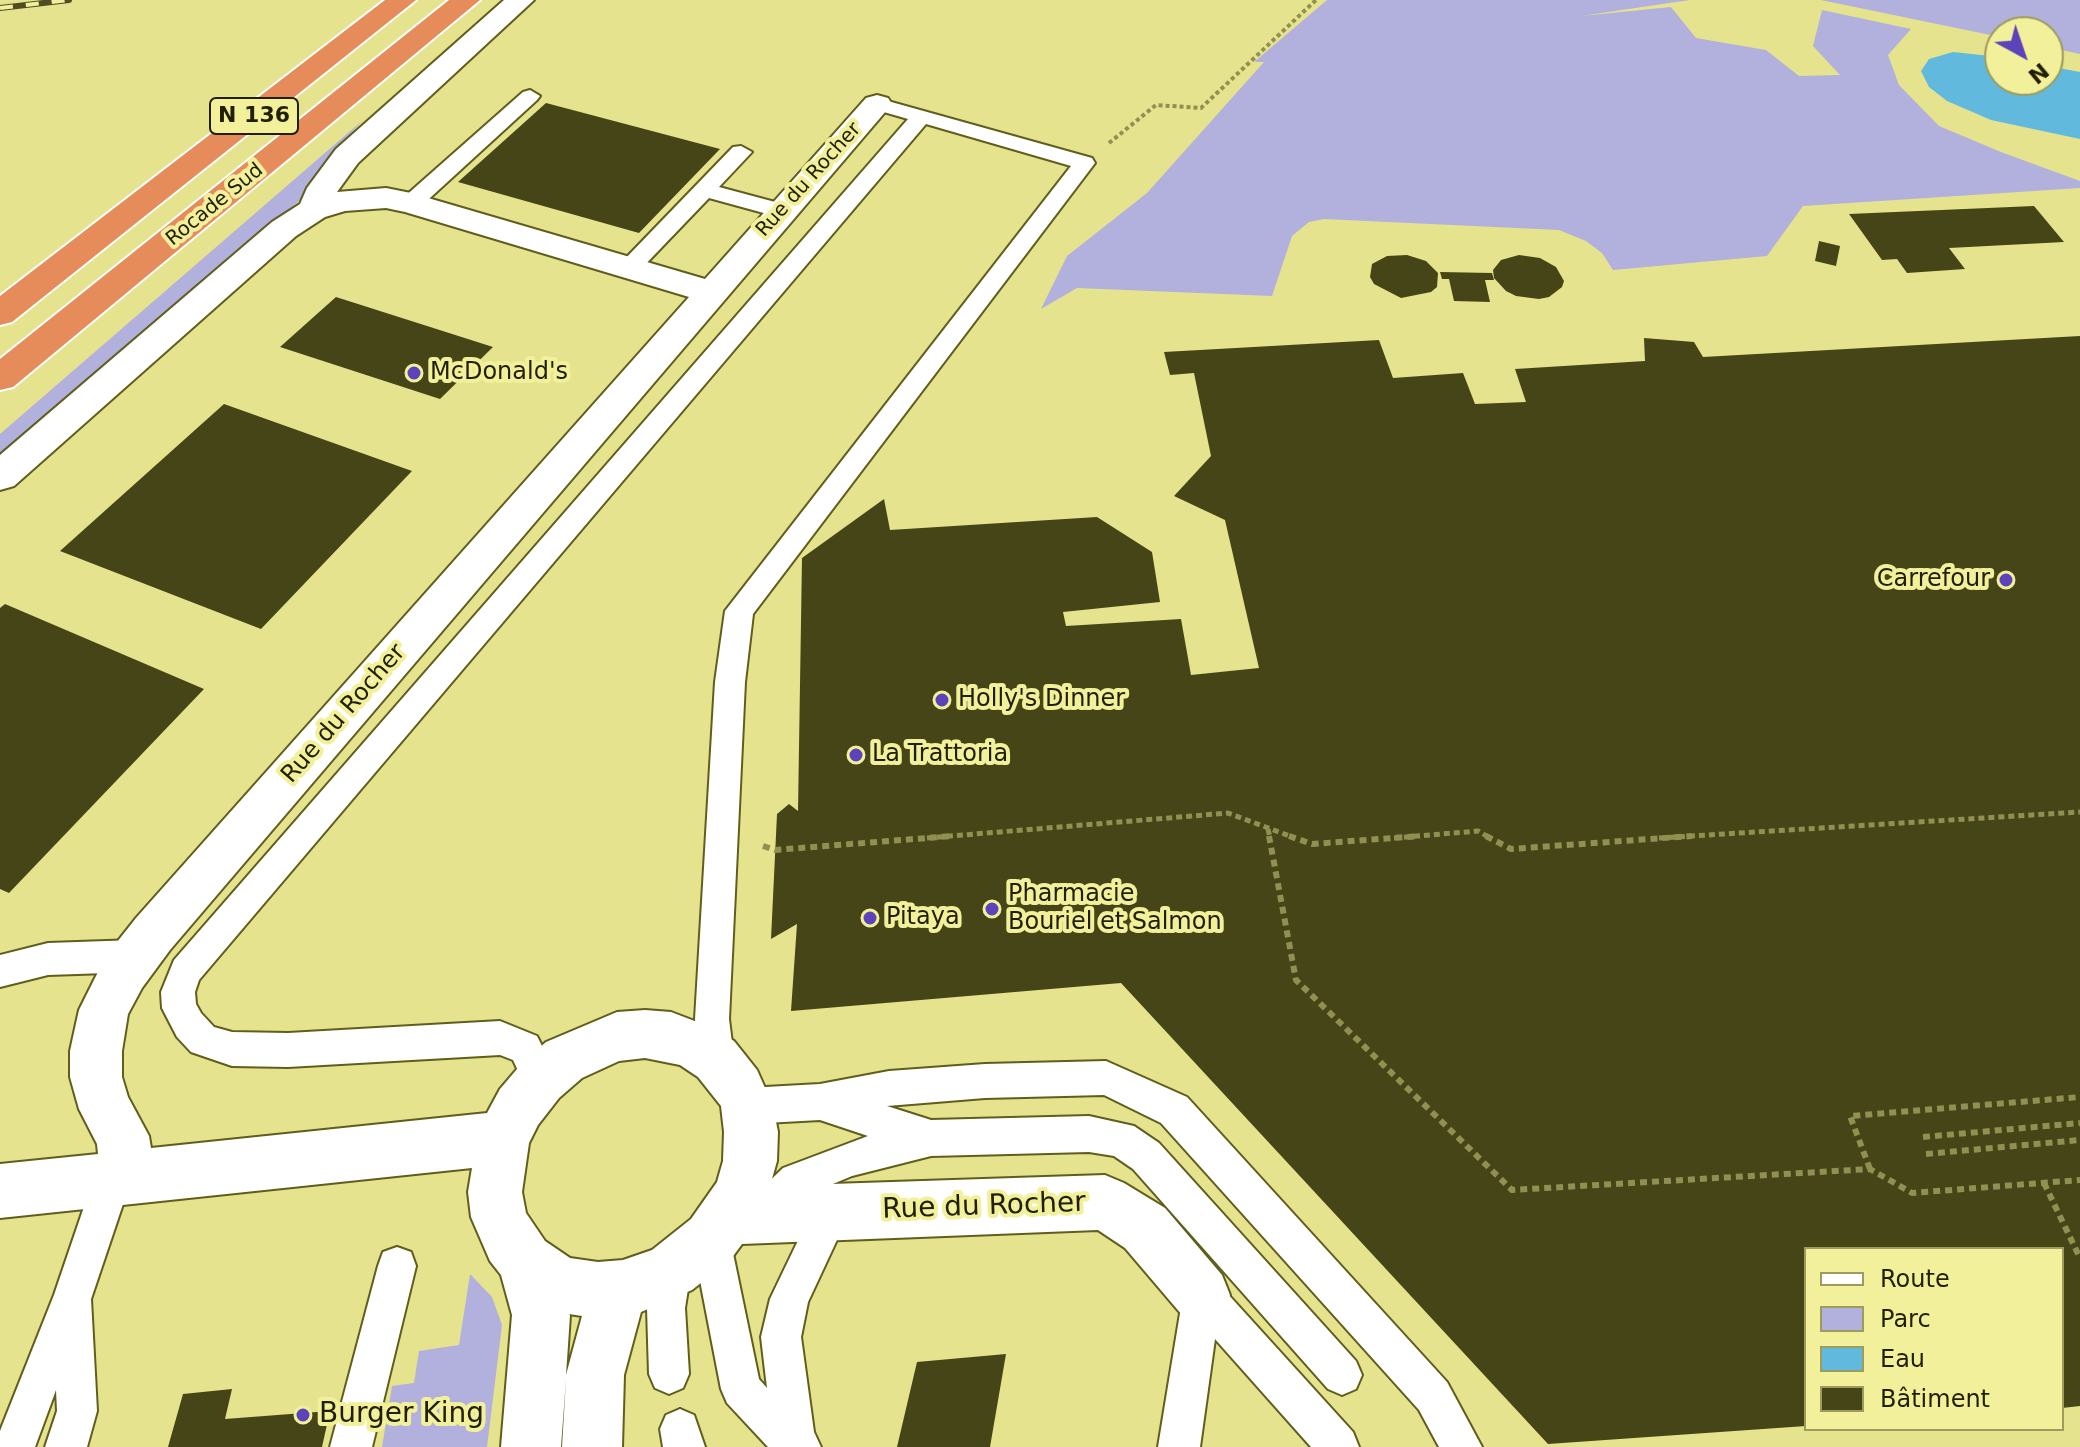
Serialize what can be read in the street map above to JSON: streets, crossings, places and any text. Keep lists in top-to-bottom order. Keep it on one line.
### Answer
{"streets":{"highway":["N 136","Rocade Sud"],"street":["Rue du Rocher"]},"places":["McDonald's","Carrefour","Holly's Dinner","La Trattoria","Pharmacie Bouriel et Salmon","Pitaya","Burger King"],"legend":["Route","Parc","Eau","Bâtiment"],"north":"bottom right"}
